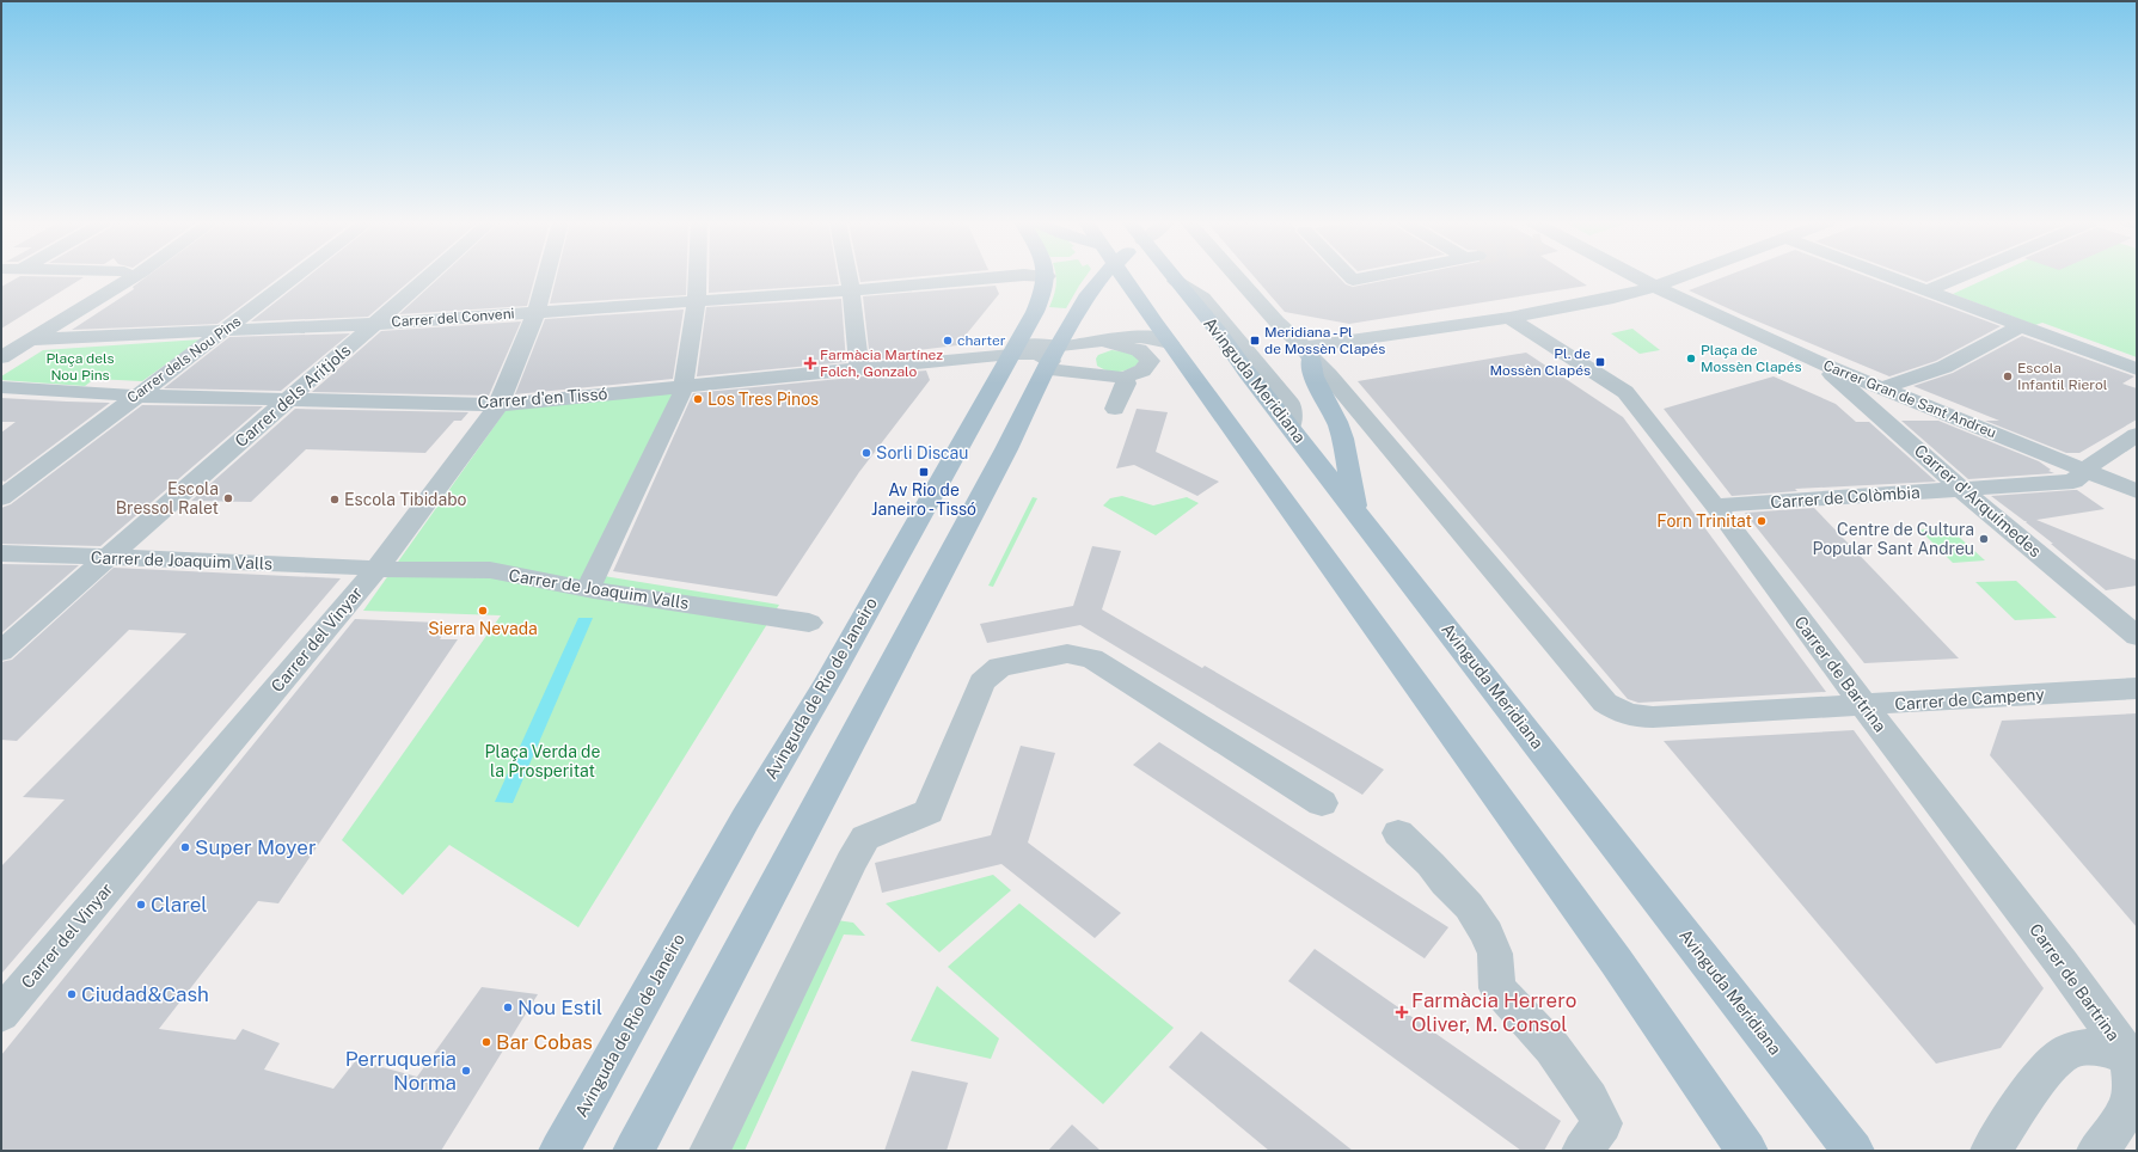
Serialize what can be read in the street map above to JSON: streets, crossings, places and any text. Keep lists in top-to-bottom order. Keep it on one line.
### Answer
{"streets":{"main road":["Avinguda Meridiana","Avinguda de Rio de Janeiro"],"street":["Carrer del Conveni","Carrer dels Nou Pins","Carrer dels Aritjols","Carrer d'en Tissó","Carrer Gran de Sant Andreu","Carrer de Colòmbia","Carrer d'Arquímedes","Carrer de Joaquim Valls","Carrer del Vinyar","Carrer de Bartrina","Carrer de Campeny"]},"crossings":[["Carrer del Conveni","Carrer dels Nou Pins"],["Carrer del Conveni","Carrer dels Aritjols"],["Carrer del Conveni","Carrer del Vinyar"],["Carrer del Conveni","Avinguda de Rio de Janeiro"],["Carrer dels Nou Pins","Carrer d'en Tissó"],["Carrer dels Aritjols","Carrer d'en Tissó"],["Carrer dels Aritjols","Carrer de Joaquim Valls"],["Carrer d'en Tissó","Carrer del Vinyar"],["Carrer d'en Tissó","Avinguda de Rio de Janeiro"],["Carrer Gran de Sant Andreu","Carrer de Colòmbia"],["Carrer Gran de Sant Andreu","Carrer d'Arquímedes"],["Carrer de Colòmbia","Carrer d'Arquímedes"],["Carrer de Colòmbia","Carrer de Bartrina"],["Carrer de Bartrina","Carrer de Campeny"]],"parks":["Plaça dels Nou Pins","Plaça Verda de la Prosperitat"],"places":{"other":["charter","Plaça de Mossèn Clapés","Escola Infantil Rierol","Los Tres Pinos","Sorli Discau","Escola Bressol Ralet","Escola Tibidabo","Forn Trinitat","Centre de Cultura Popular Sant Andreu","Sierra Nevada","Super Moyer","Clarel","Ciudad&Cash","Nou Estil","Bar Cobas","Perruqueria Norma"],"transit":["Meridiana - Pl de Mossèn Clapés","Pl. de Mossèn Clapés","Av Rio de Janeiro - Tissó"],"health":["Farmàcia Martínez Folch, Gonzalo","Farmàcia Herrero Oliver, M. Consol"]}}
